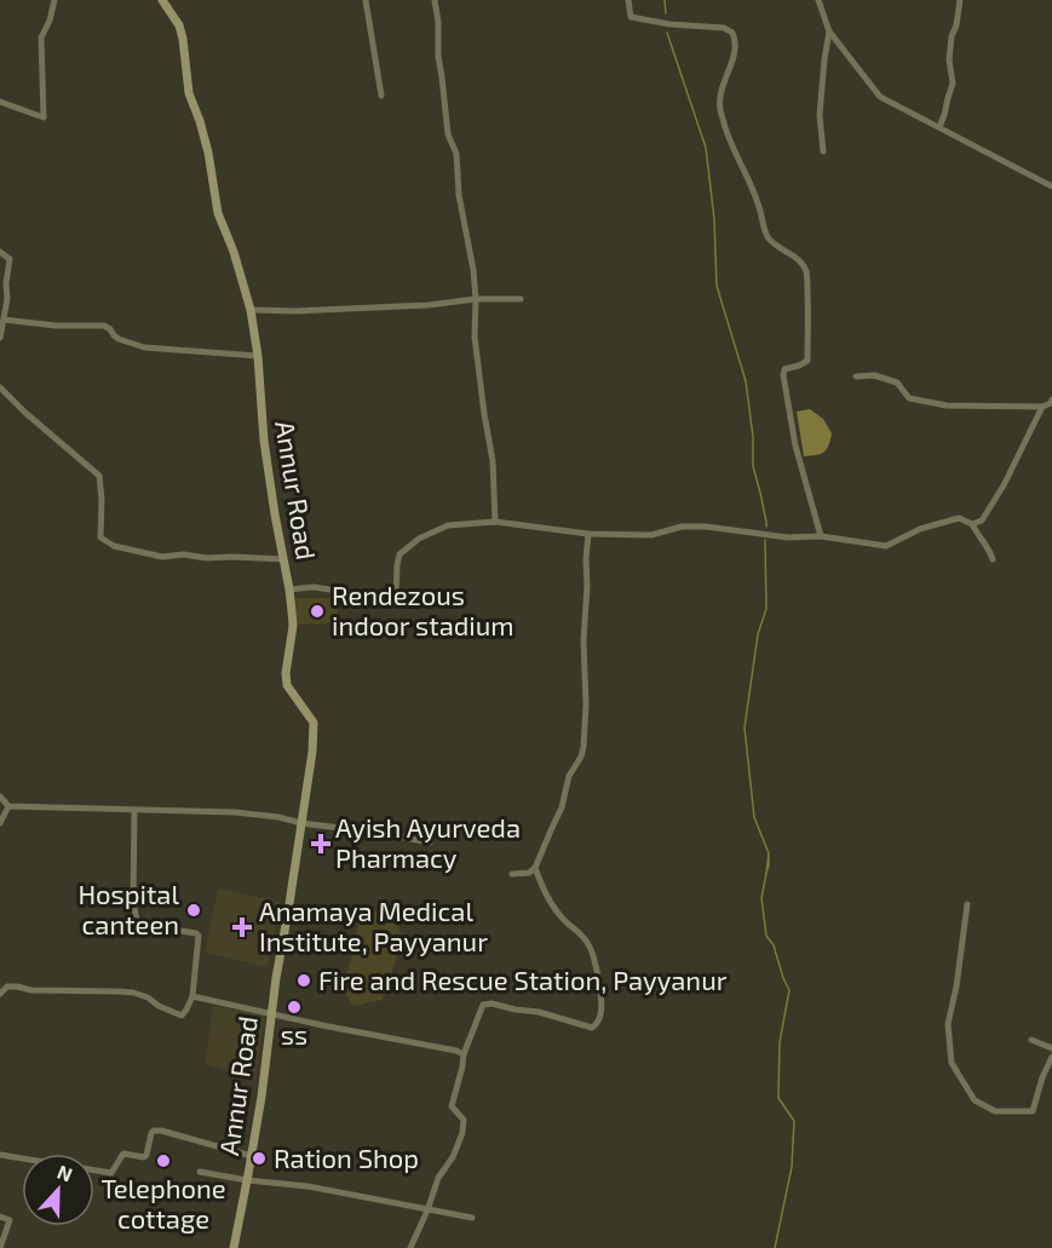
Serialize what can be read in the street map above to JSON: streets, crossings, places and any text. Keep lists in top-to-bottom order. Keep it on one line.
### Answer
{"streets":{"main road":["Annur Road"]},"places":{"other":["Rendezous indoor stadium","Hospital canteen","Fire and Rescue Station, Payyanur","ss","Ration Shop","Telephone cottage"],"health":["Ayish Ayurveda Pharmacy","Anamaya Medical Institute, Payyanur"]},"north":"top"}
